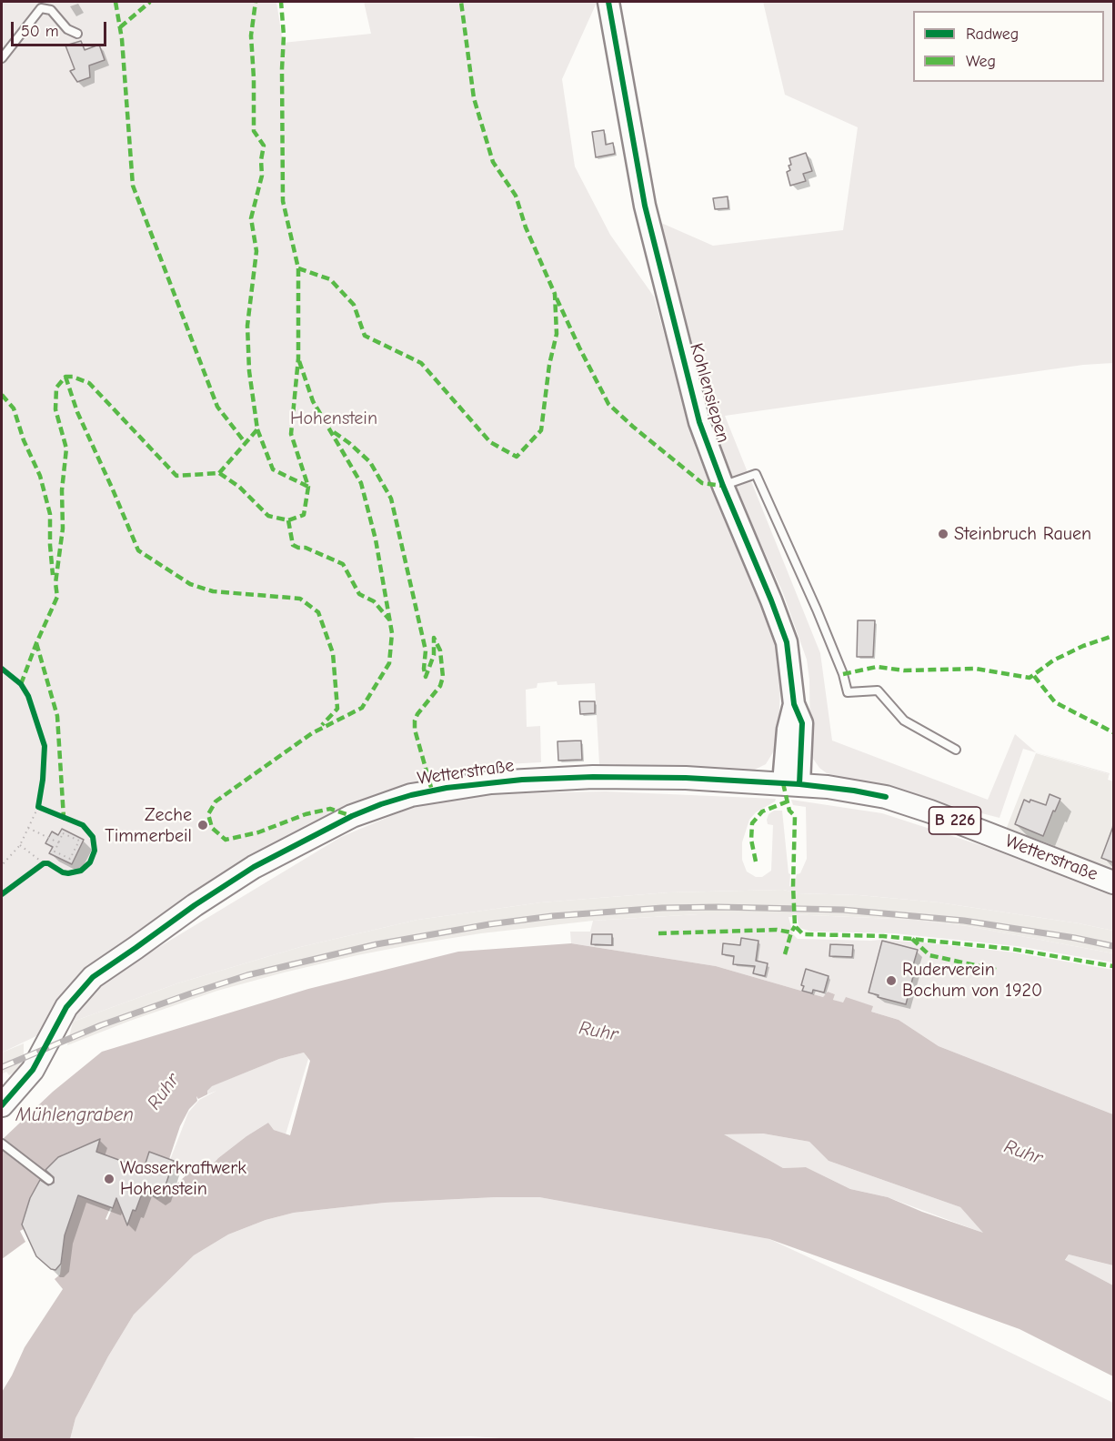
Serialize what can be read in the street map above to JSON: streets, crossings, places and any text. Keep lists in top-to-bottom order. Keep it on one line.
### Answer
{"streets":{"main road":["Wetterstraße","B 226"],"street":["Kohlensiepen"]},"crossings":[["Kohlensiepen","Wetterstraße"]],"water":["Ruhr","Mühlengraben"],"parks":["Hohenstein"],"places":["Steinbruch Rauen","Zeche Timmerbeil","Ruderverein Bochum von 1920","Wasserkraftwerk Hohenstein"],"legend":["Radweg","Weg"],"scale_bar":"50 m"}
